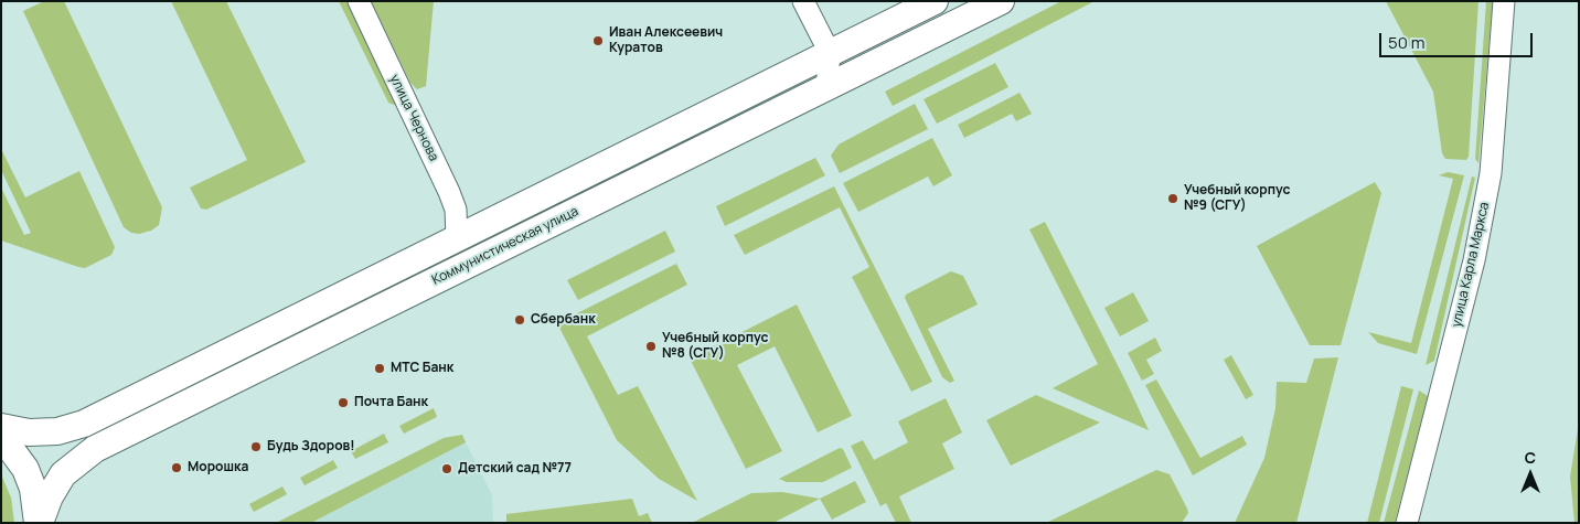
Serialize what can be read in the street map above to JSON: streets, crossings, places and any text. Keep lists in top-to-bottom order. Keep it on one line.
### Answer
{"streets":{"main road":["Коммунистическая улица"],"street":["улица Чернова","улица Карла Маркса"]},"crossings":[["улица Чернова","Коммунистическая улица"]],"places":["Иван Алексеевич Куратов","Учебный корпус №9 (СГУ)","Сбербанк","Учебный корпус №8 (СГУ)","МТС Банк","Почта Банк","Будь Здоров!","Морошка","Детский сад №77"],"scale_bar":"50 m","north":"top"}
